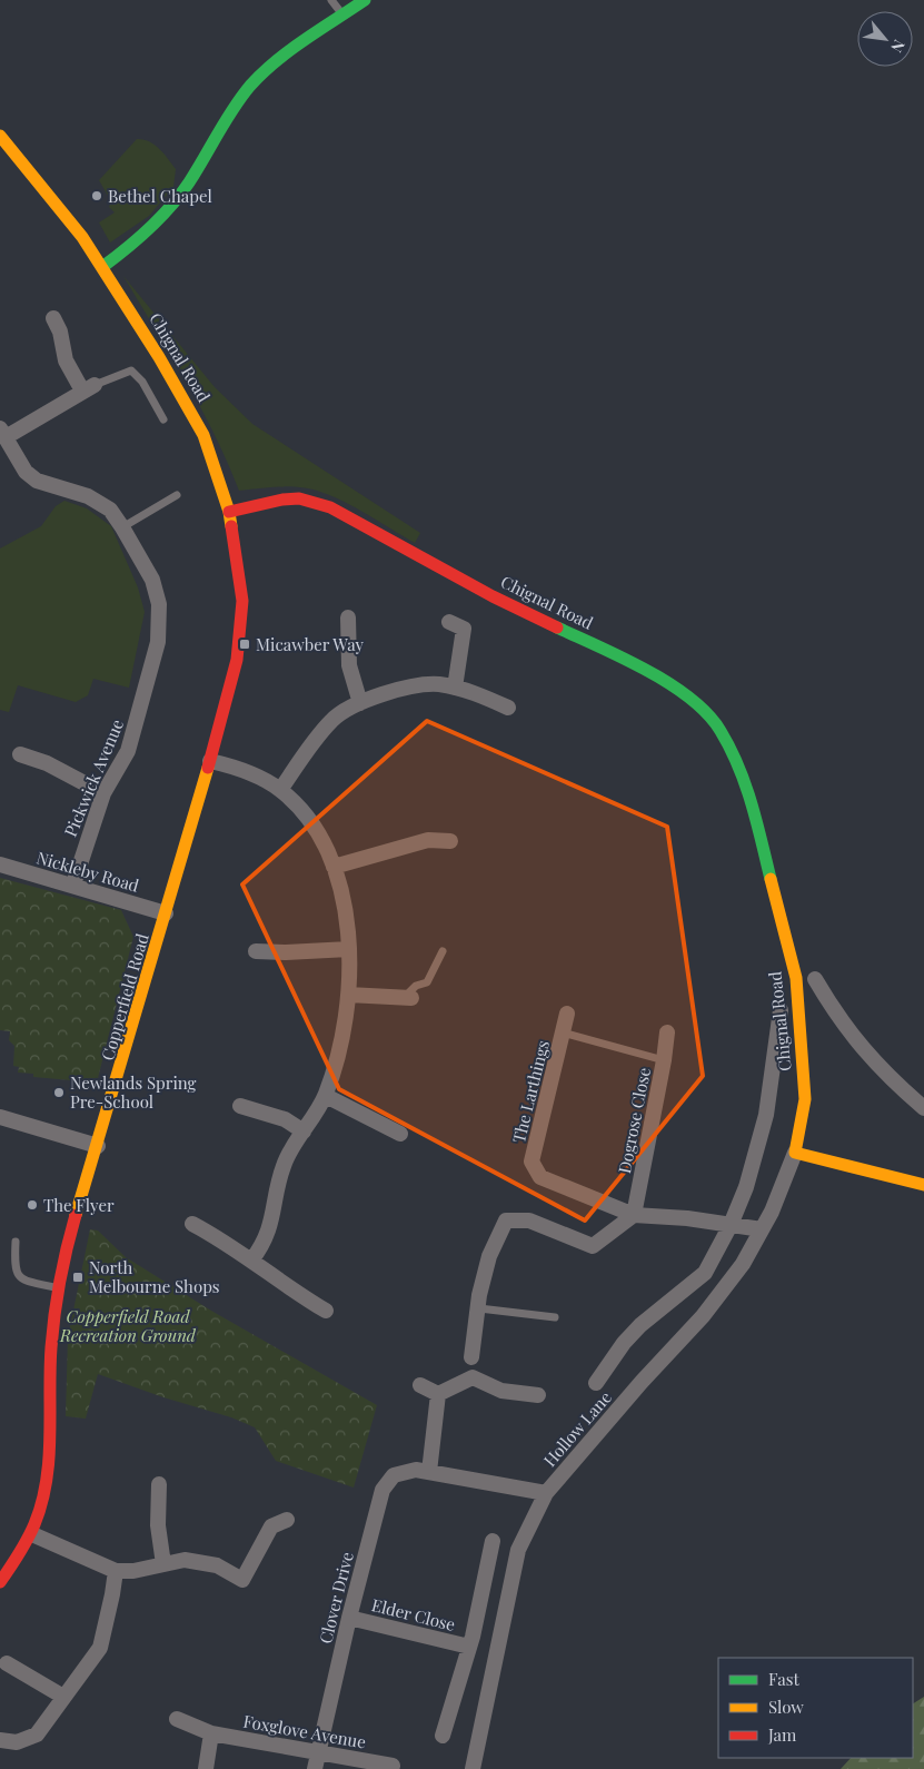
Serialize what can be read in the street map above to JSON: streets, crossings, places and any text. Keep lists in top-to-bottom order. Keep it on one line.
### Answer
{"streets":{"street":["Chignal Road","Pickwick Avenue","Nickleby Road","Copperfield Road","The Larthings","Dogrose Close","Hollow Lane","Clover Drive","Elder Close","Foxglove Avenue"]},"crossings":[["Chignal Road","Copperfield Road"],["Chignal Road","Hollow Lane"],["Pickwick Avenue","Nickleby Road"],["Nickleby Road","Copperfield Road"],["The Larthings","Dogrose Close"],["The Larthings","Hollow Lane"],["Hollow Lane","Clover Drive"],["Clover Drive","Elder Close"],["Clover Drive","Foxglove Avenue"]],"parks":["Copperfield Road Recreation Ground"],"places":{"other":["Bethel Chapel","Newlands Spring Pre-School","The Flyer"],"transit":["Micawber Way","North Melbourne Shops"]},"legend":["Fast","Slow","Jam"],"north":"bottom right"}
